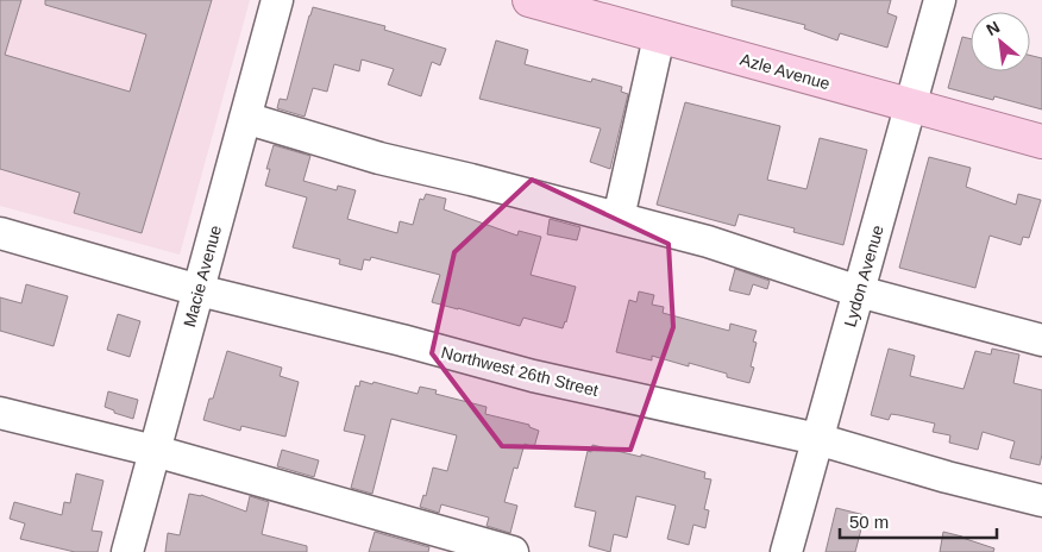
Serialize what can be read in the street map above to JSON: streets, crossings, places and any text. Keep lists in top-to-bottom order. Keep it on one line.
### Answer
{"streets":{"main road":["Azle Avenue"],"street":["Macie Avenue","Lydon Avenue","Northwest 26th Street"]},"crossings":[["Azle Avenue","Lydon Avenue"],["Macie Avenue","Northwest 26th Street"],["Lydon Avenue","Northwest 26th Street"]],"scale_bar":"50 m","north":"top left"}
